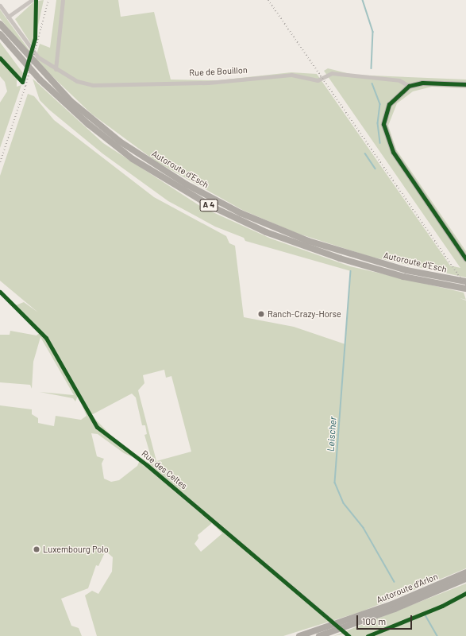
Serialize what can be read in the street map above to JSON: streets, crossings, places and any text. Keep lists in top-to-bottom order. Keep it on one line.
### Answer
{"streets":{"highway":["Autoroute d'Esch","A 4","Autoroute d'Arlon"],"street":["Rue de Bouillon","Rue des Celtes"]},"water":["Leischer"],"places":["Ranch-Crazy-Horse","Luxembourg Polo"],"scale_bar":"100 m"}
